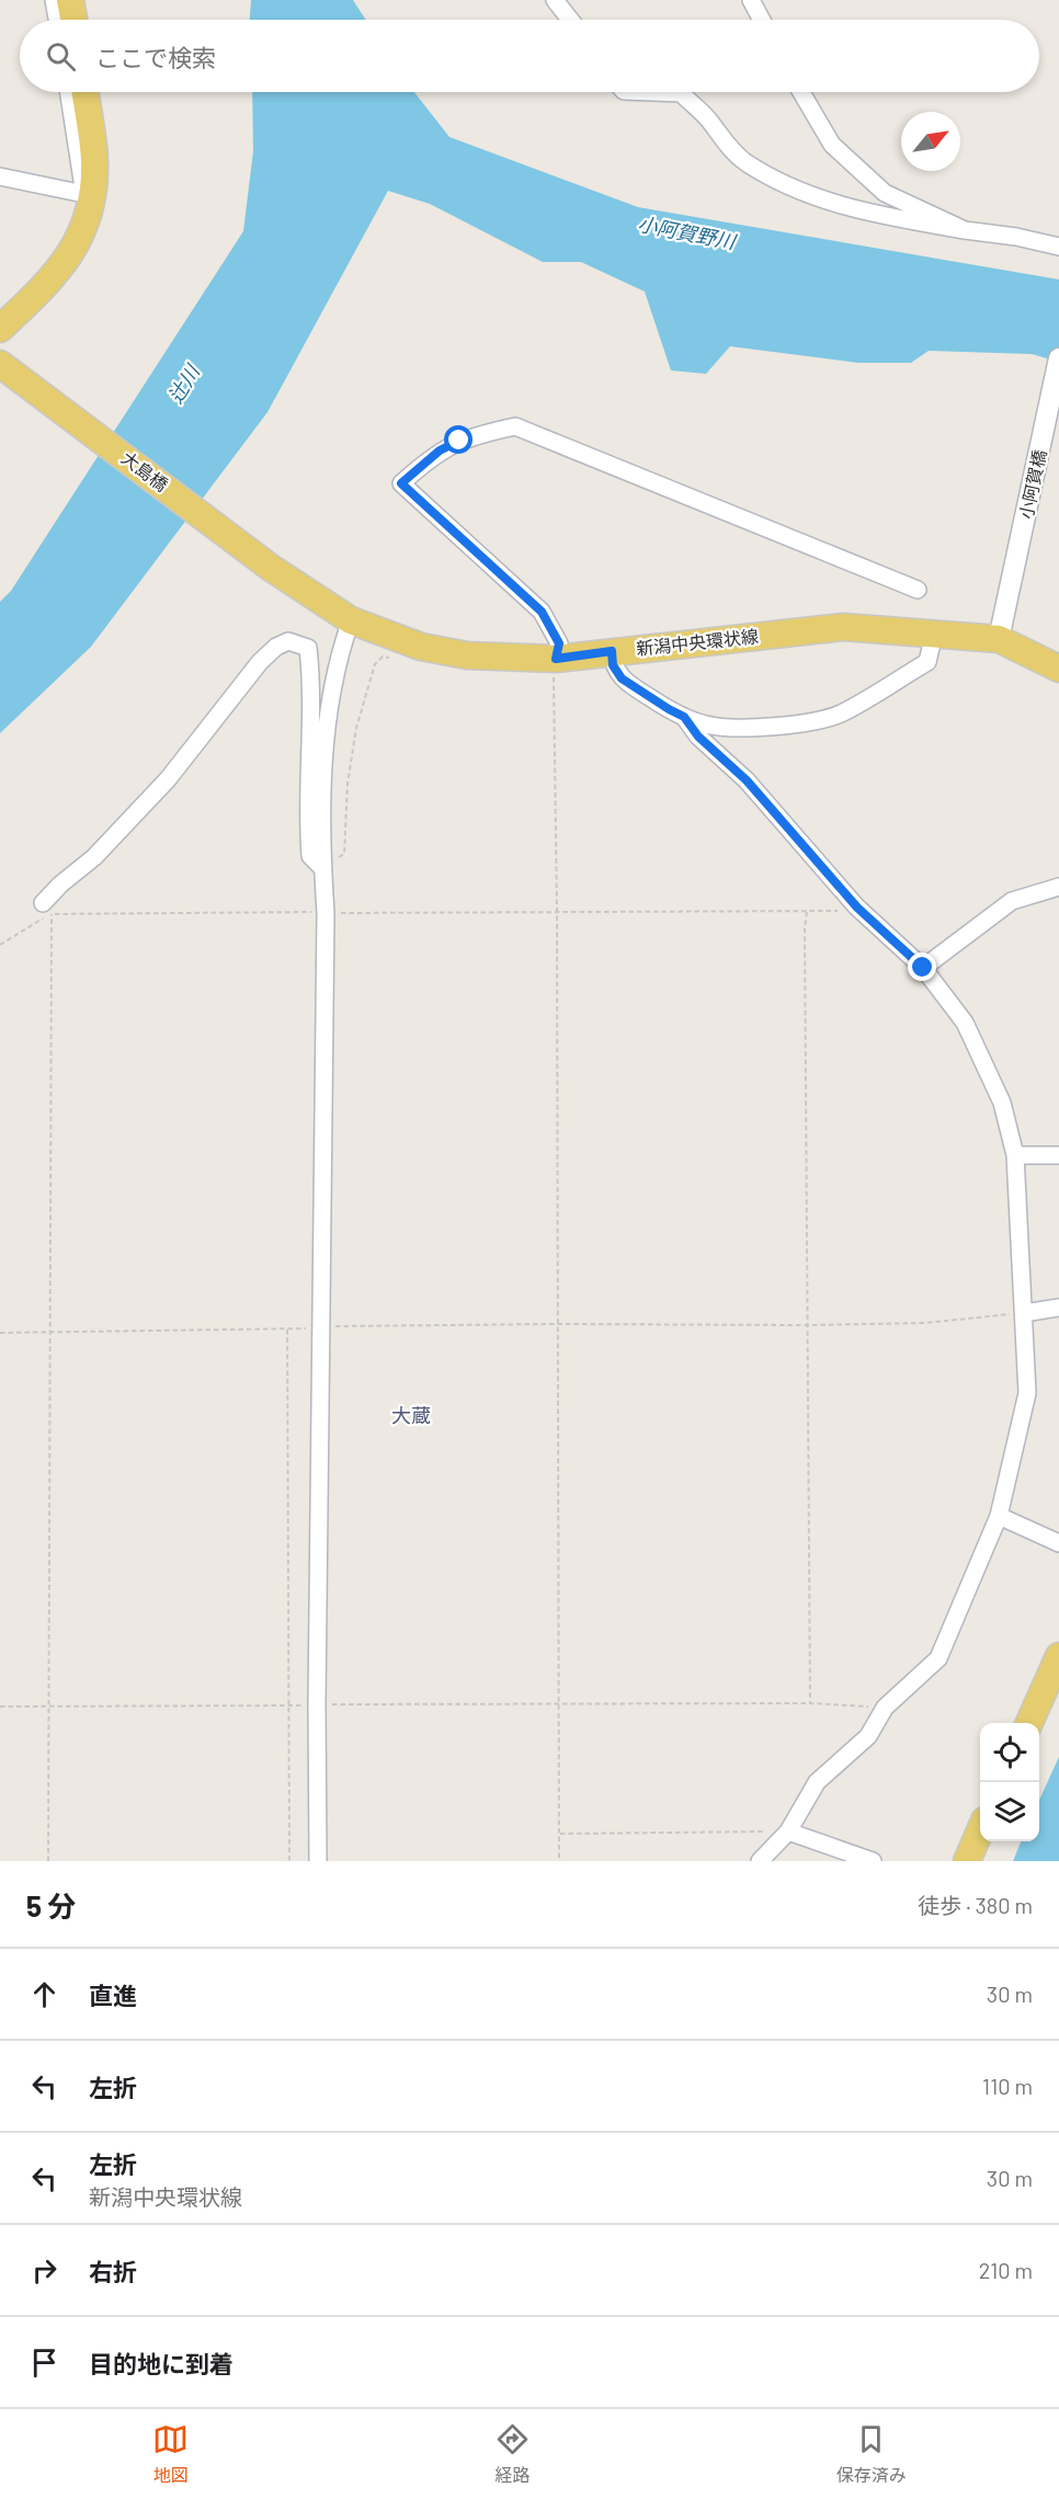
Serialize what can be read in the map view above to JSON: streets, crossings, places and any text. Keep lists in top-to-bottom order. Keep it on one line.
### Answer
{"streets":{"main road":["大島橋","新潟中央環状線"],"street":["小阿賀橋"]},"crossings":[["大島橋","新潟中央環状線"],["小阿賀橋","新潟中央環状線"]],"districts":["大蔵"],"water":["小阿賀野川","辻川"],"north":"top right","page":{"search":"ここで検索","heading":["5 分","徒歩 · 380 m"],"list":[["直進","30 m"],["左折","110 m"],["左折","新潟中央環状線","30 m"],["右折","210 m"],"目的地に到着"],"nav":["地図","経路","保存済み"]}}
